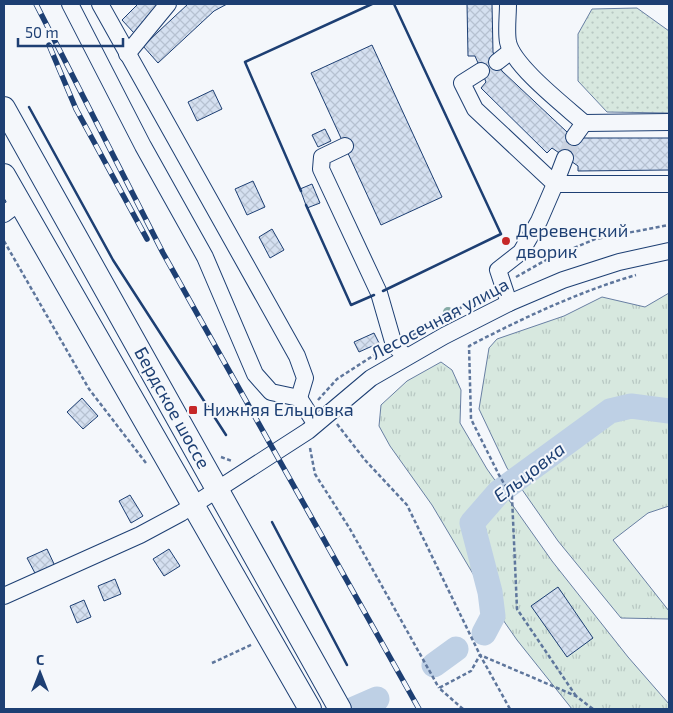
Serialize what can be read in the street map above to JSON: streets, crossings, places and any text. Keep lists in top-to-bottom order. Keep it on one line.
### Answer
{"streets":{"highway":["Бердское шоссе"],"street":["Лесосечная улица"]},"crossings":[["Лесосечная улица","Бердское шоссе"]],"water":["Ельцовка"],"places":{"other":["Деревенский дворик"],"transit":["Нижняя Ельцовка"]},"scale_bar":"50 m","north":"top"}
